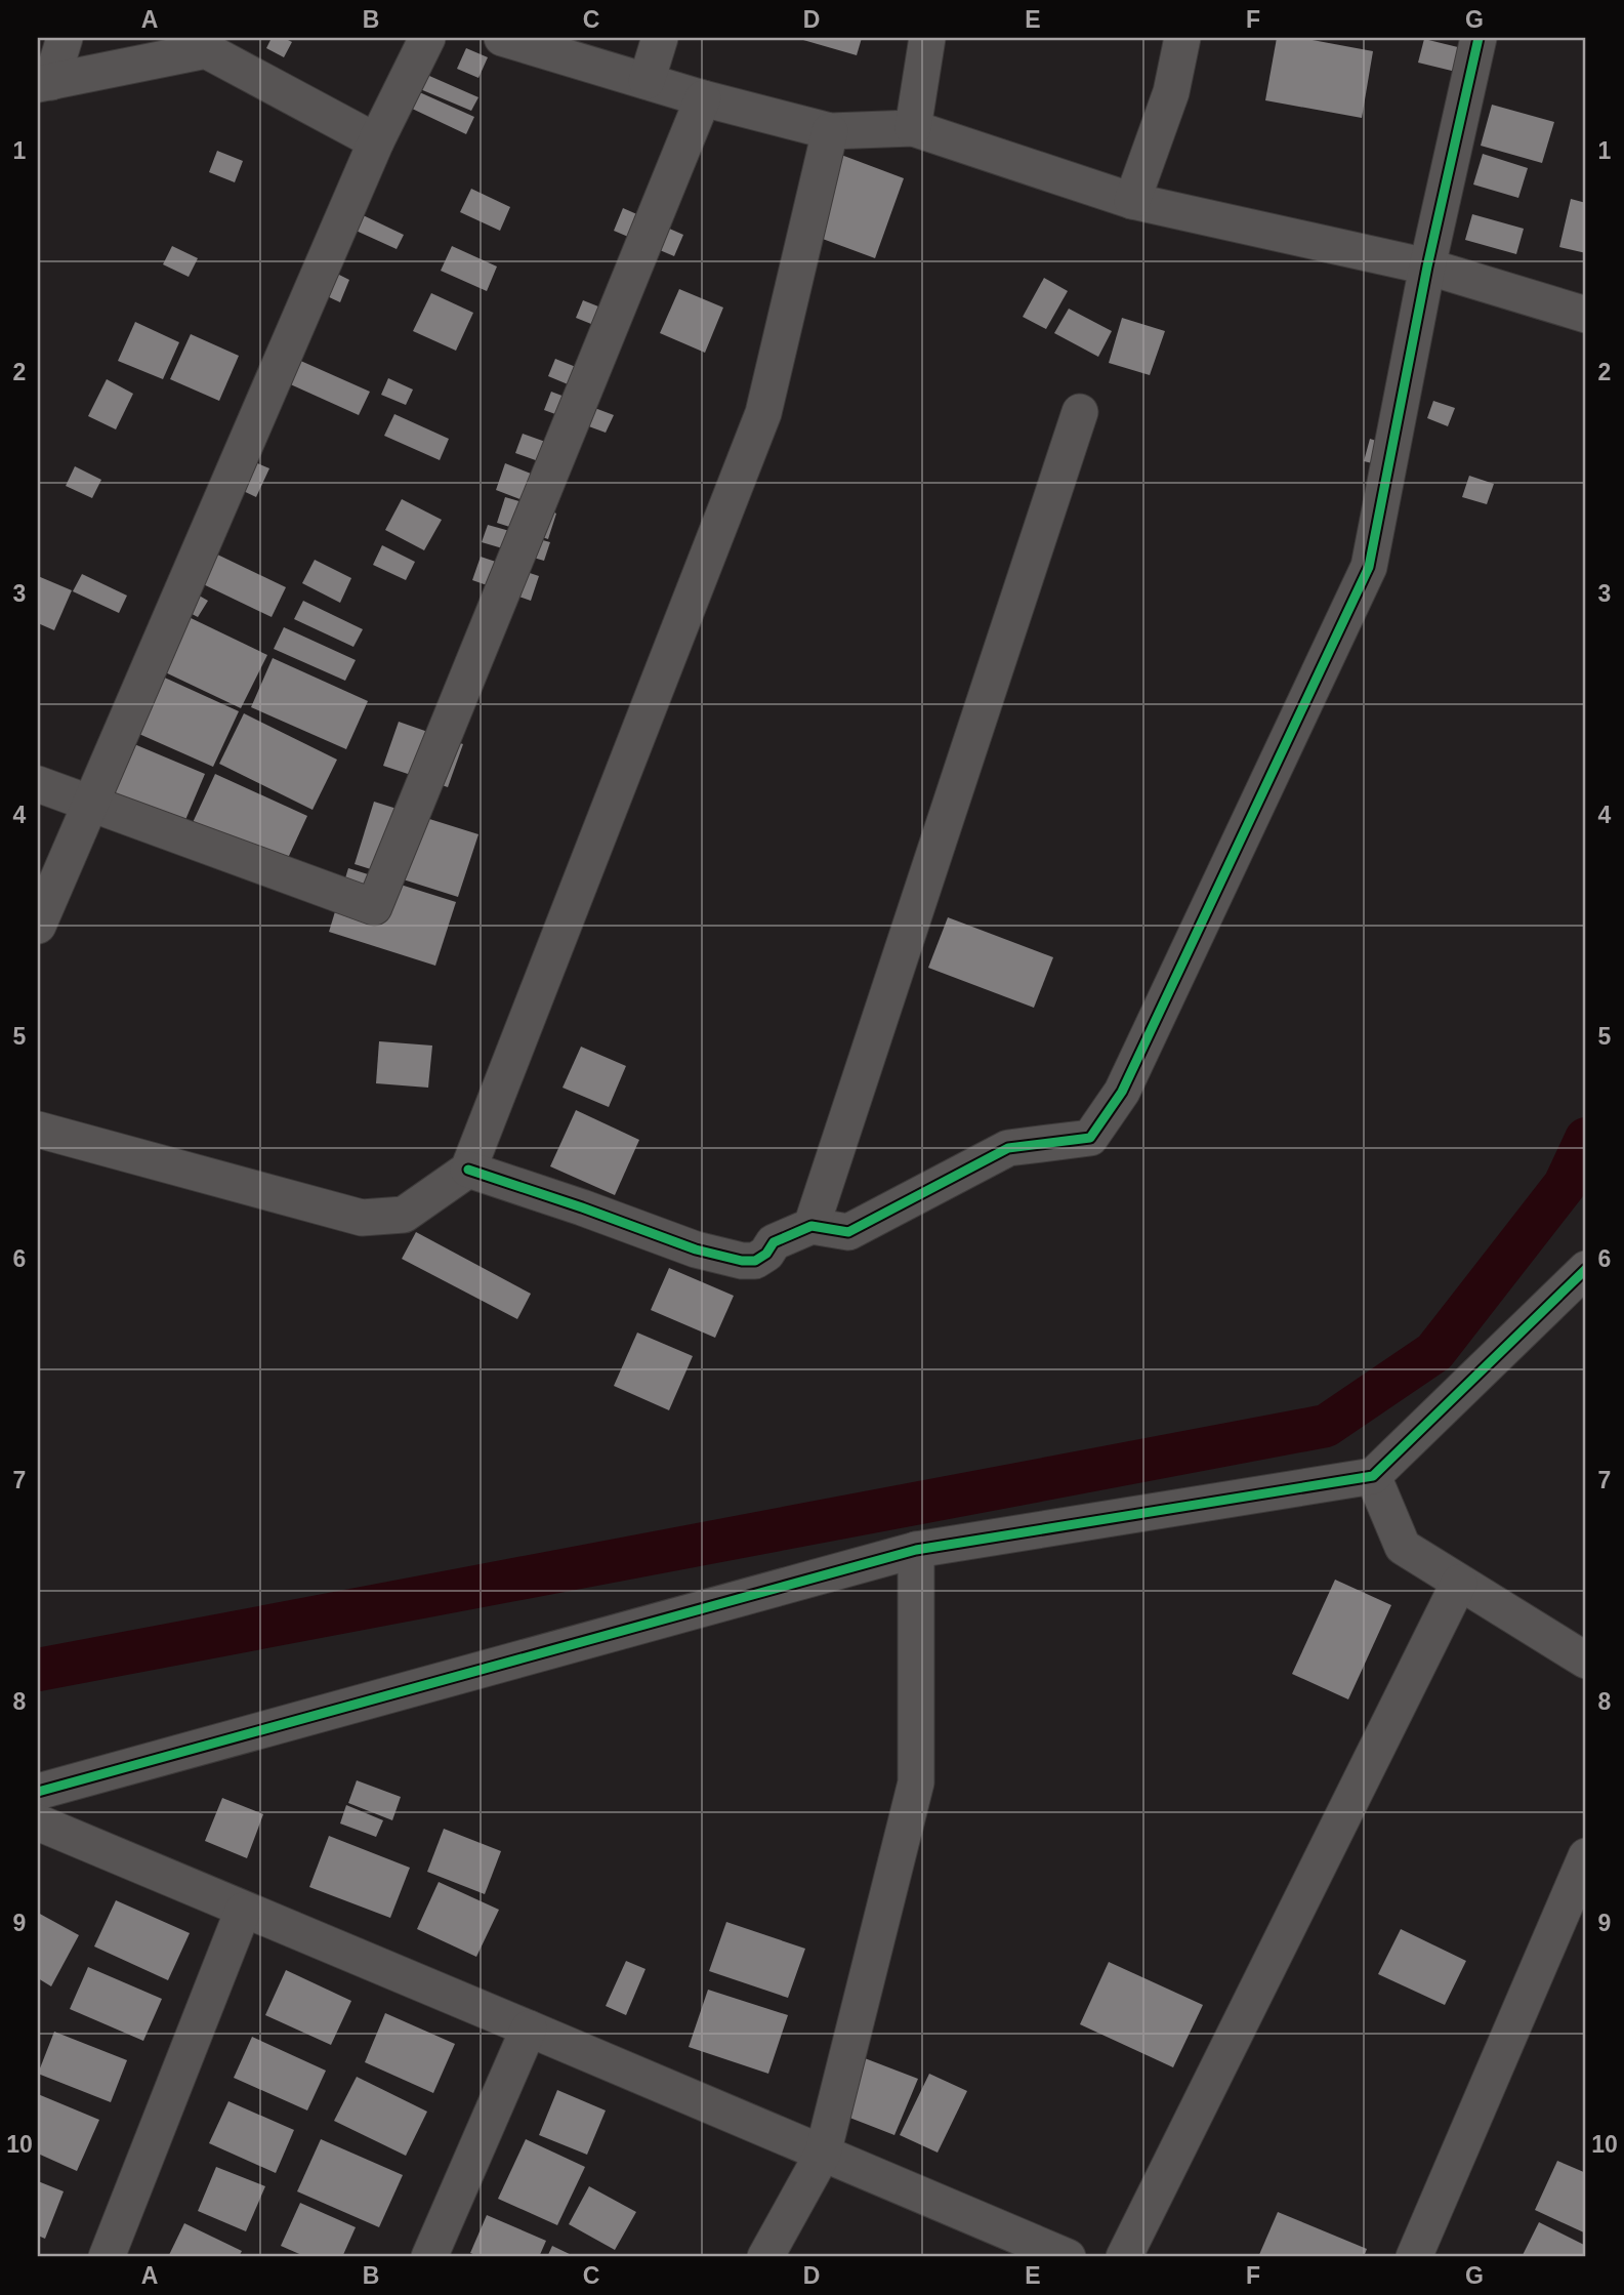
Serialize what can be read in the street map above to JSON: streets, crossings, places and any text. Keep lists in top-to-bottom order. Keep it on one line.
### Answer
{"grid":{"columns":["A","B","C","D","E","F","G"],"rows":["1","2","3","4","5","6","7","8","9","10"]}}
